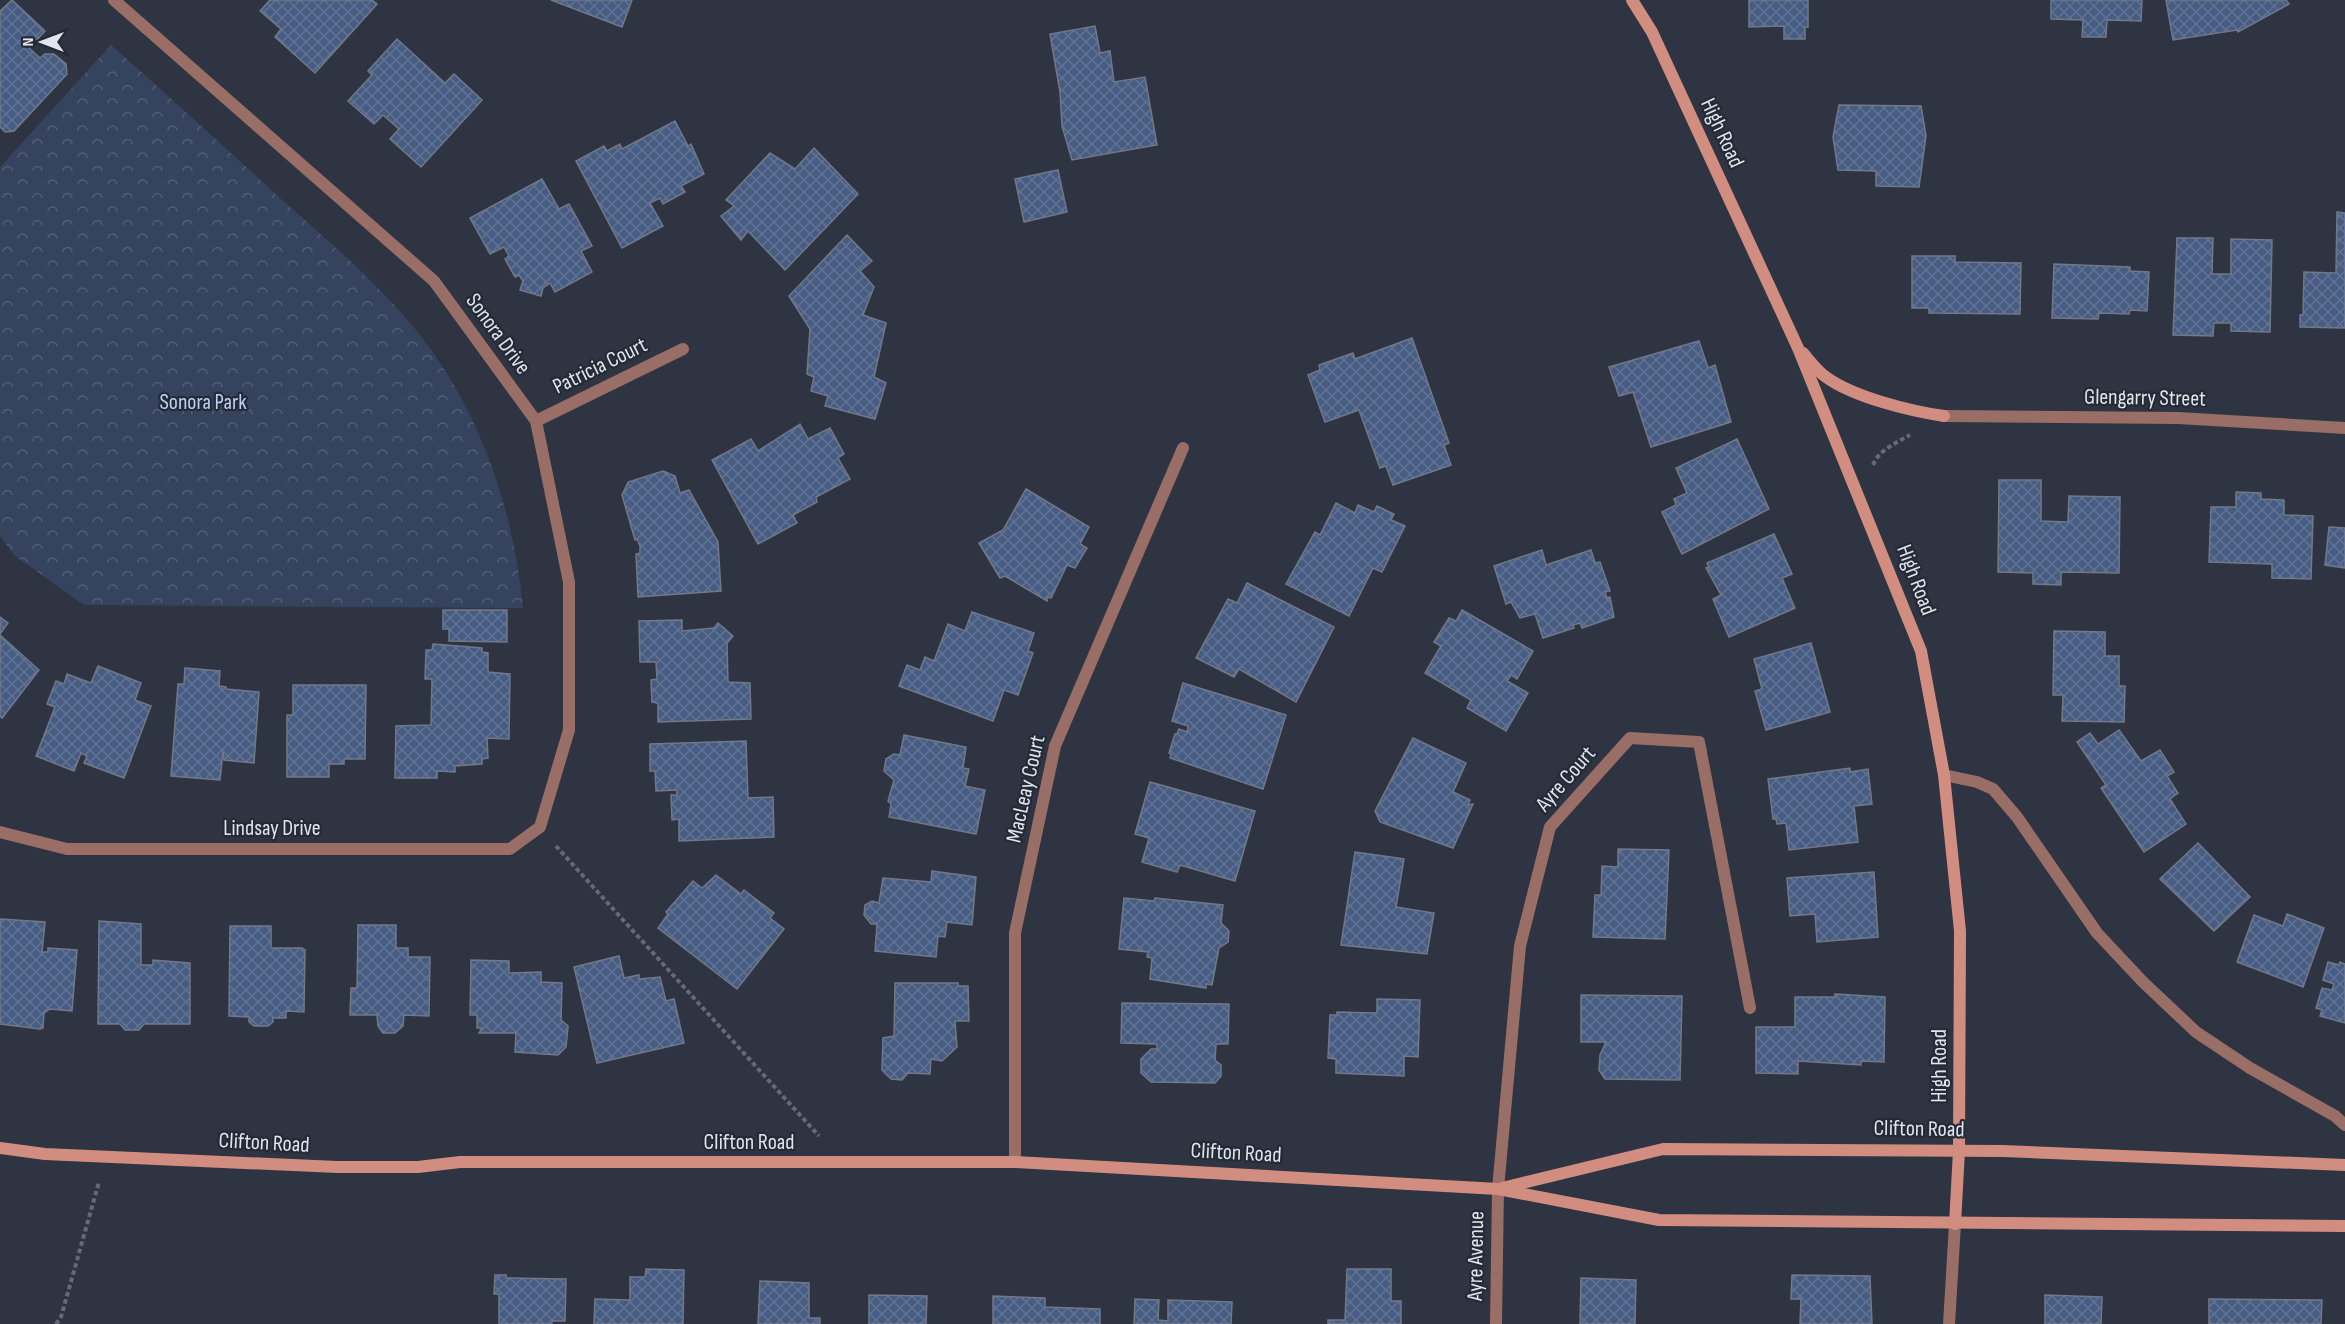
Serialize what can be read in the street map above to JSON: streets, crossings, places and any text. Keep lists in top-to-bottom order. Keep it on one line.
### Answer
{"streets":{"main road":["High Road","Clifton Road"],"street":["Sonora Drive","Patricia Court","Glengarry Street","Ayre Court","MacLeay Court","Lindsay Drive","Ayre Avenue"]},"crossings":[["High Road","Clifton Road"],["Sonora Drive","Patricia Court"],["Sonora Drive","Lindsay Drive"],["Ayre Court","Clifton Road"],["Ayre Court","Ayre Avenue"],["MacLeay Court","Clifton Road"],["Clifton Road","Ayre Avenue"]],"parks":["Sonora Park"],"north":"left"}
